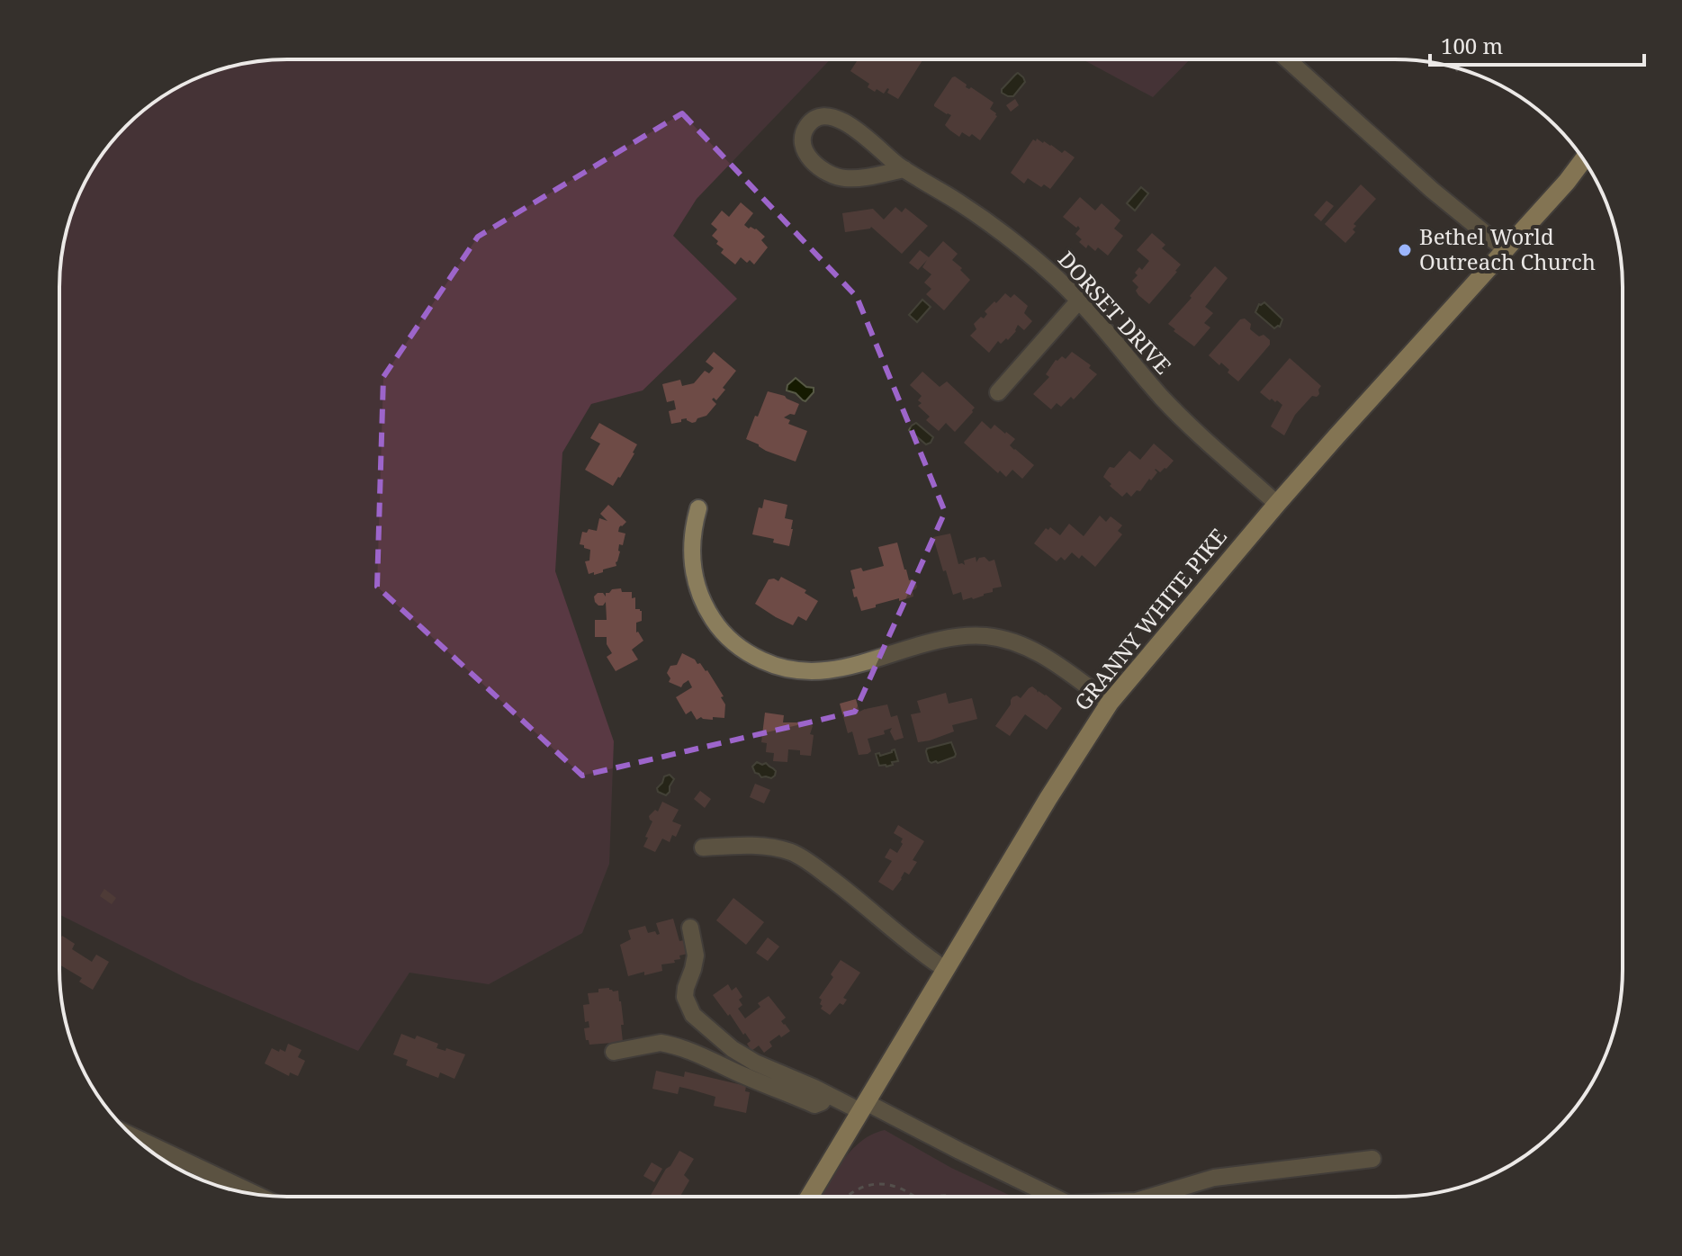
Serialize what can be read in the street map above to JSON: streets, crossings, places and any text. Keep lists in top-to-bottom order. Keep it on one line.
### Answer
{"streets":{"main road":["GRANNY WHITE PIKE"],"street":["DORSET DRIVE"]},"crossings":[["DORSET DRIVE","GRANNY WHITE PIKE"]],"places":["Bethel World Outreach Church"],"scale_bar":"100 m"}
